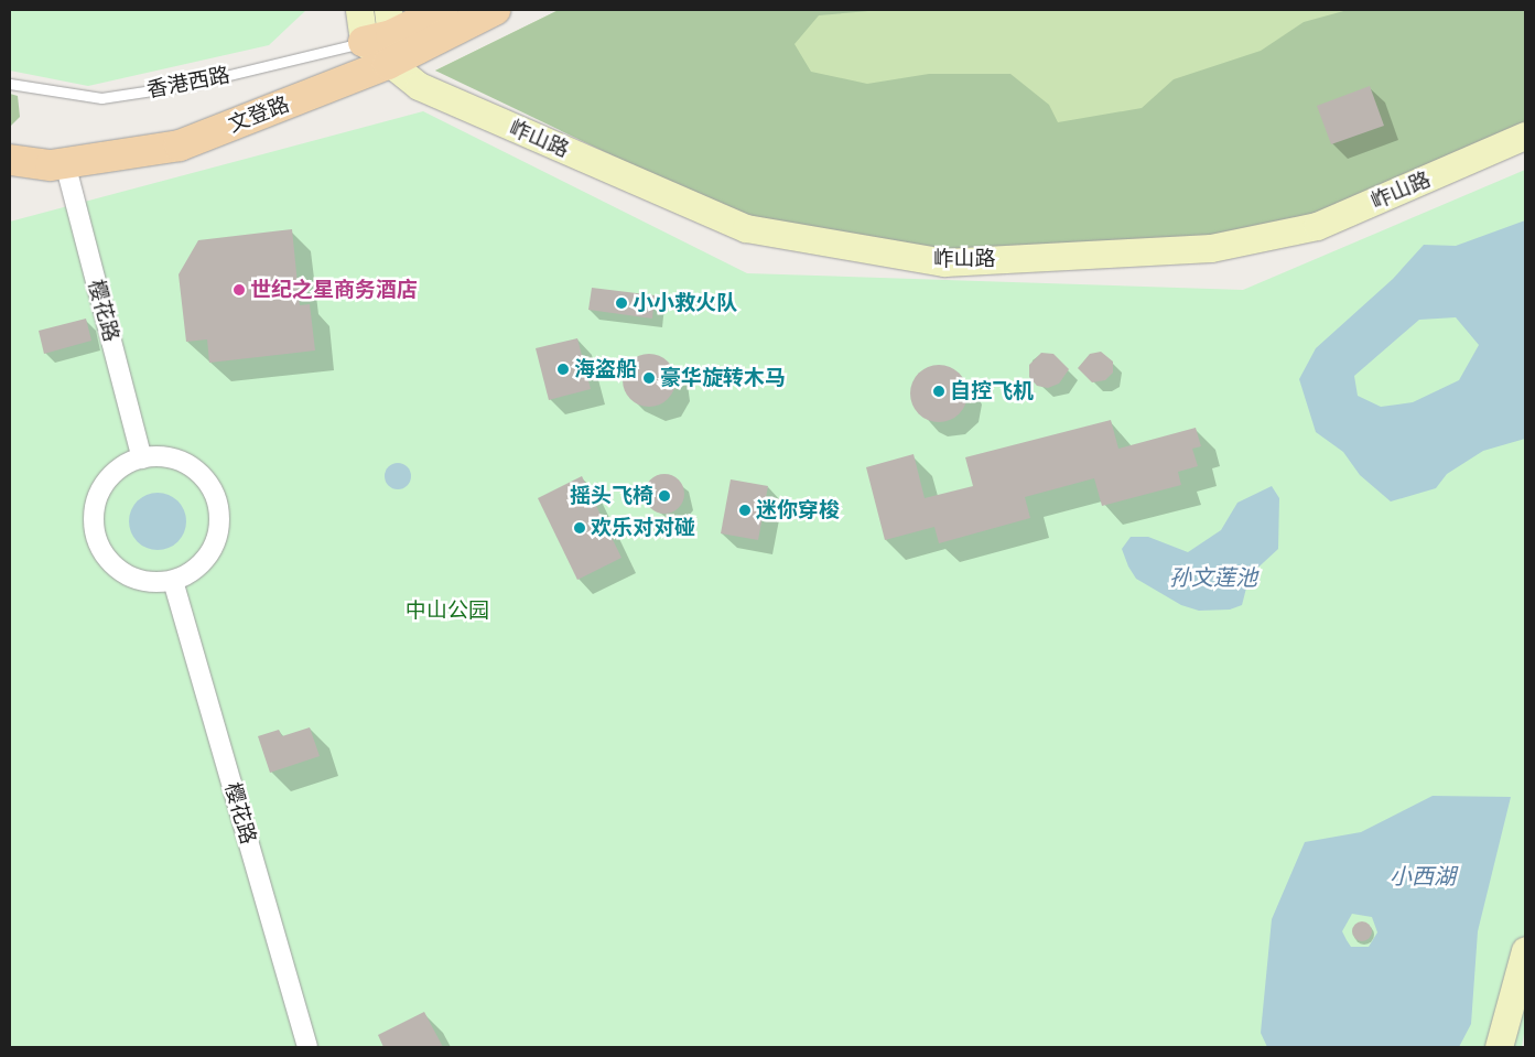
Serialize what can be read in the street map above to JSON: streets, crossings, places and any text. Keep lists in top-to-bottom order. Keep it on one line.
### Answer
{"streets":{"main road":["文登路"],"street":["岞山路","樱花路"],"lane":["香港西路"]},"crossings":[["香港西路","文登路"],["香港西路","岞山路"],["文登路","岞山路"],["文登路","樱花路"]],"water":["孙文莲池","小西湖"],"parks":["中山公园"],"places":["世纪之星商务酒店","小小救火队","海盗船","豪华旋转木马","自控飞机","摇头飞椅","迷你穿梭","欢乐对对碰"]}
